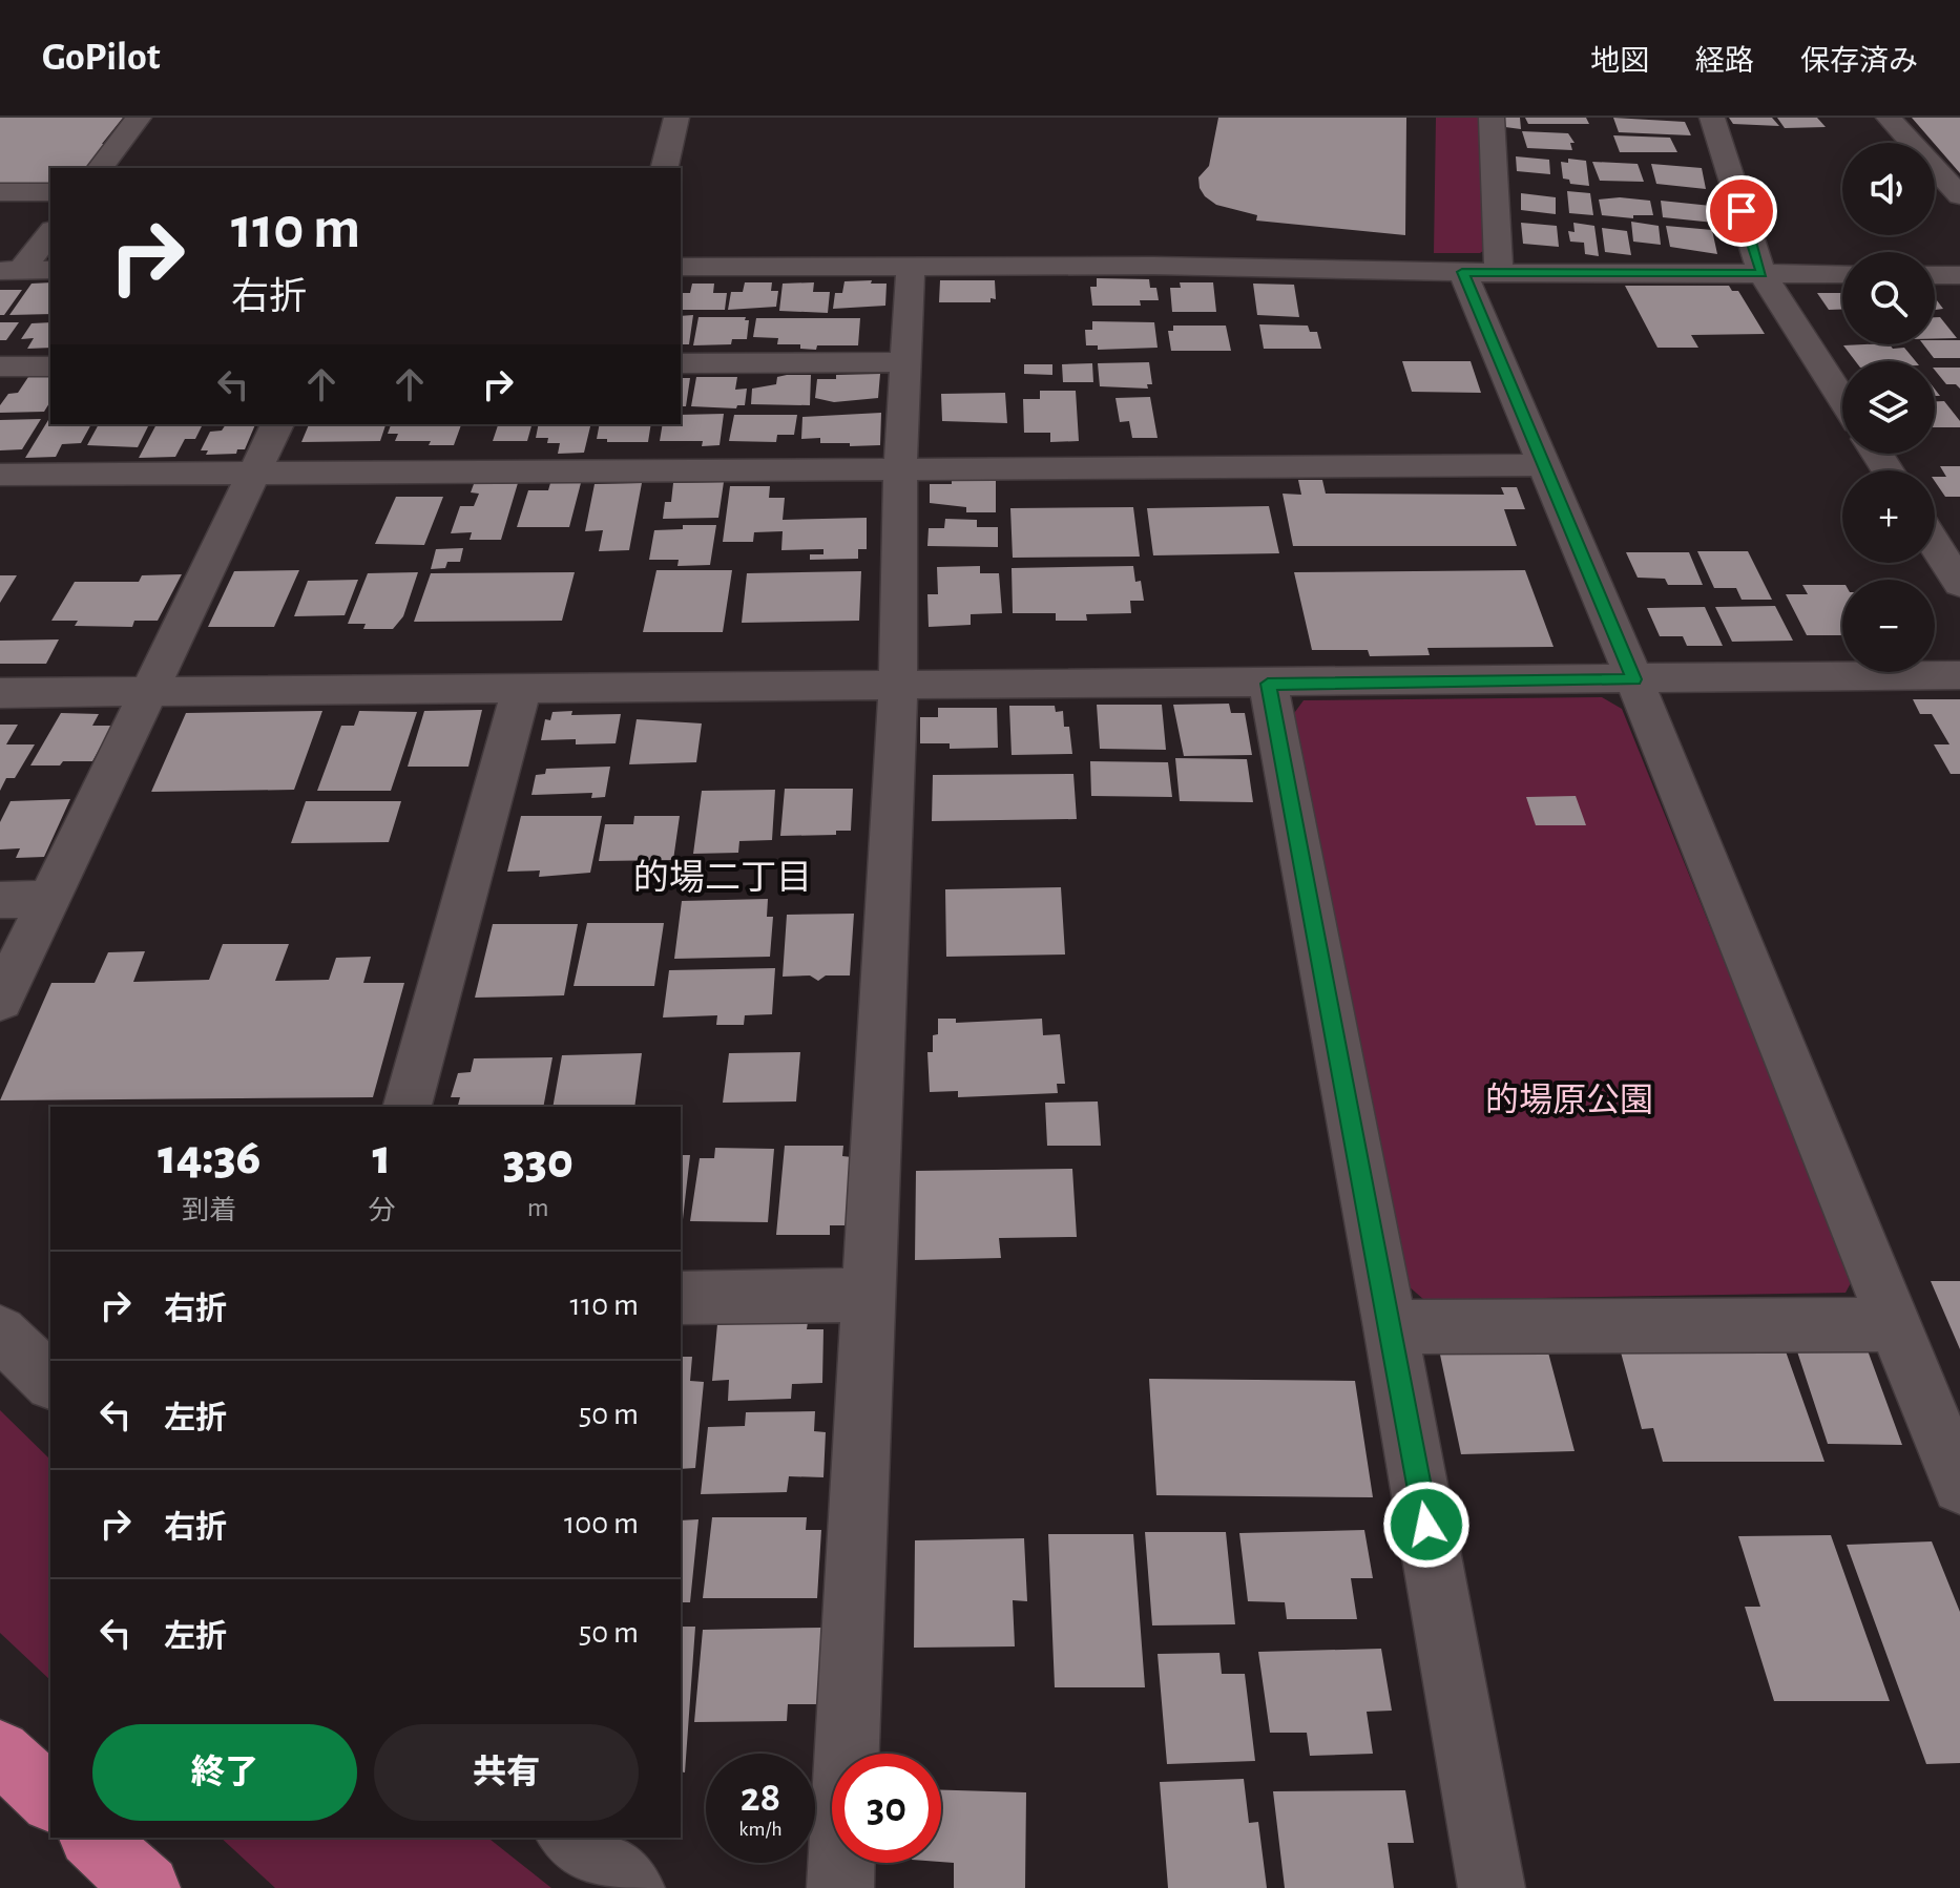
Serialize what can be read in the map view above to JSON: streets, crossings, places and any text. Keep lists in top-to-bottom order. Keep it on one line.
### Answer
{"districts":["的場二丁目"],"parks":["的場原公園"],"page":{"header":"GoPilot","nav":["地図","経路","保存済み"],"map_buttons":["+","−"],"turn":["110 m","右折"],"eta":["14:36","到着","1","分","330","m"],"list":[{"name":"右折","value":"110 m"},{"name":"左折","value":"50 m"},{"name":"右折","value":"100 m"},{"name":"左折","value":"50 m"}],"buttons":["終了","共有"],"speed":"28 km/h","limit":"30"}}
